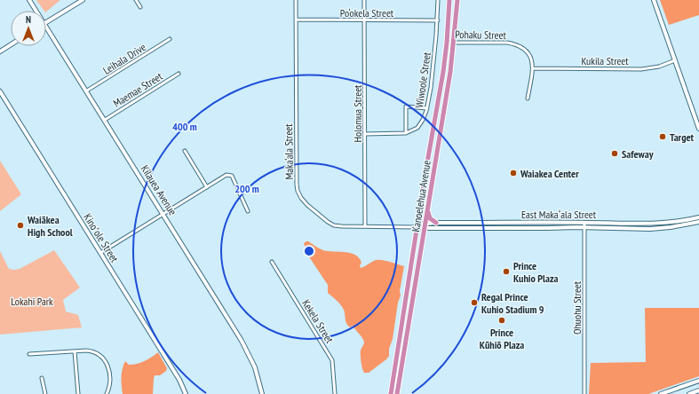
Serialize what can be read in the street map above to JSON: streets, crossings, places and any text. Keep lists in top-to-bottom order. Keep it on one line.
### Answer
{"streets":{"highway":["Kanoelehua Avenue"],"street":["Po‘okela Street","Pohaku Street","Leihala Drive","Kukila Street","Wiwoole Street","Maemae Street","Holomua Street","Maka‘ala Street","Kilauea Avenue","East Makaʻala Street","Kinoʻole Street","Ohuohu Street","Kekela Street"]},"crossings":[["Po‘okela Street","Wiwoole Street"],["Po‘okela Street","Holomua Street"],["Po‘okela Street","Maka‘ala Street"],["Pohaku Street","Kukila Street"],["Pohaku Street","Kanoelehua Avenue"],["Leihala Drive","Kilauea Avenue"],["Maemae Street","Kilauea Avenue"],["Holomua Street","Maka‘ala Street"],["Maka‘ala Street","Kanoelehua Avenue"],["Maka‘ala Street","East Makaʻala Street"],["Kanoelehua Avenue","East Makaʻala Street"],["East Makaʻala Street","Ohuohu Street"]],"parks":["Lokahi Park"],"places":["Target","Safeway","Waiakea Center","Waiākea High School","Prince Kuhio Plaza","Regal Prince Kuhio Stadium 9","Prince Kūhiō Plaza"],"north":"top","rings":["400 m","200 m"]}
